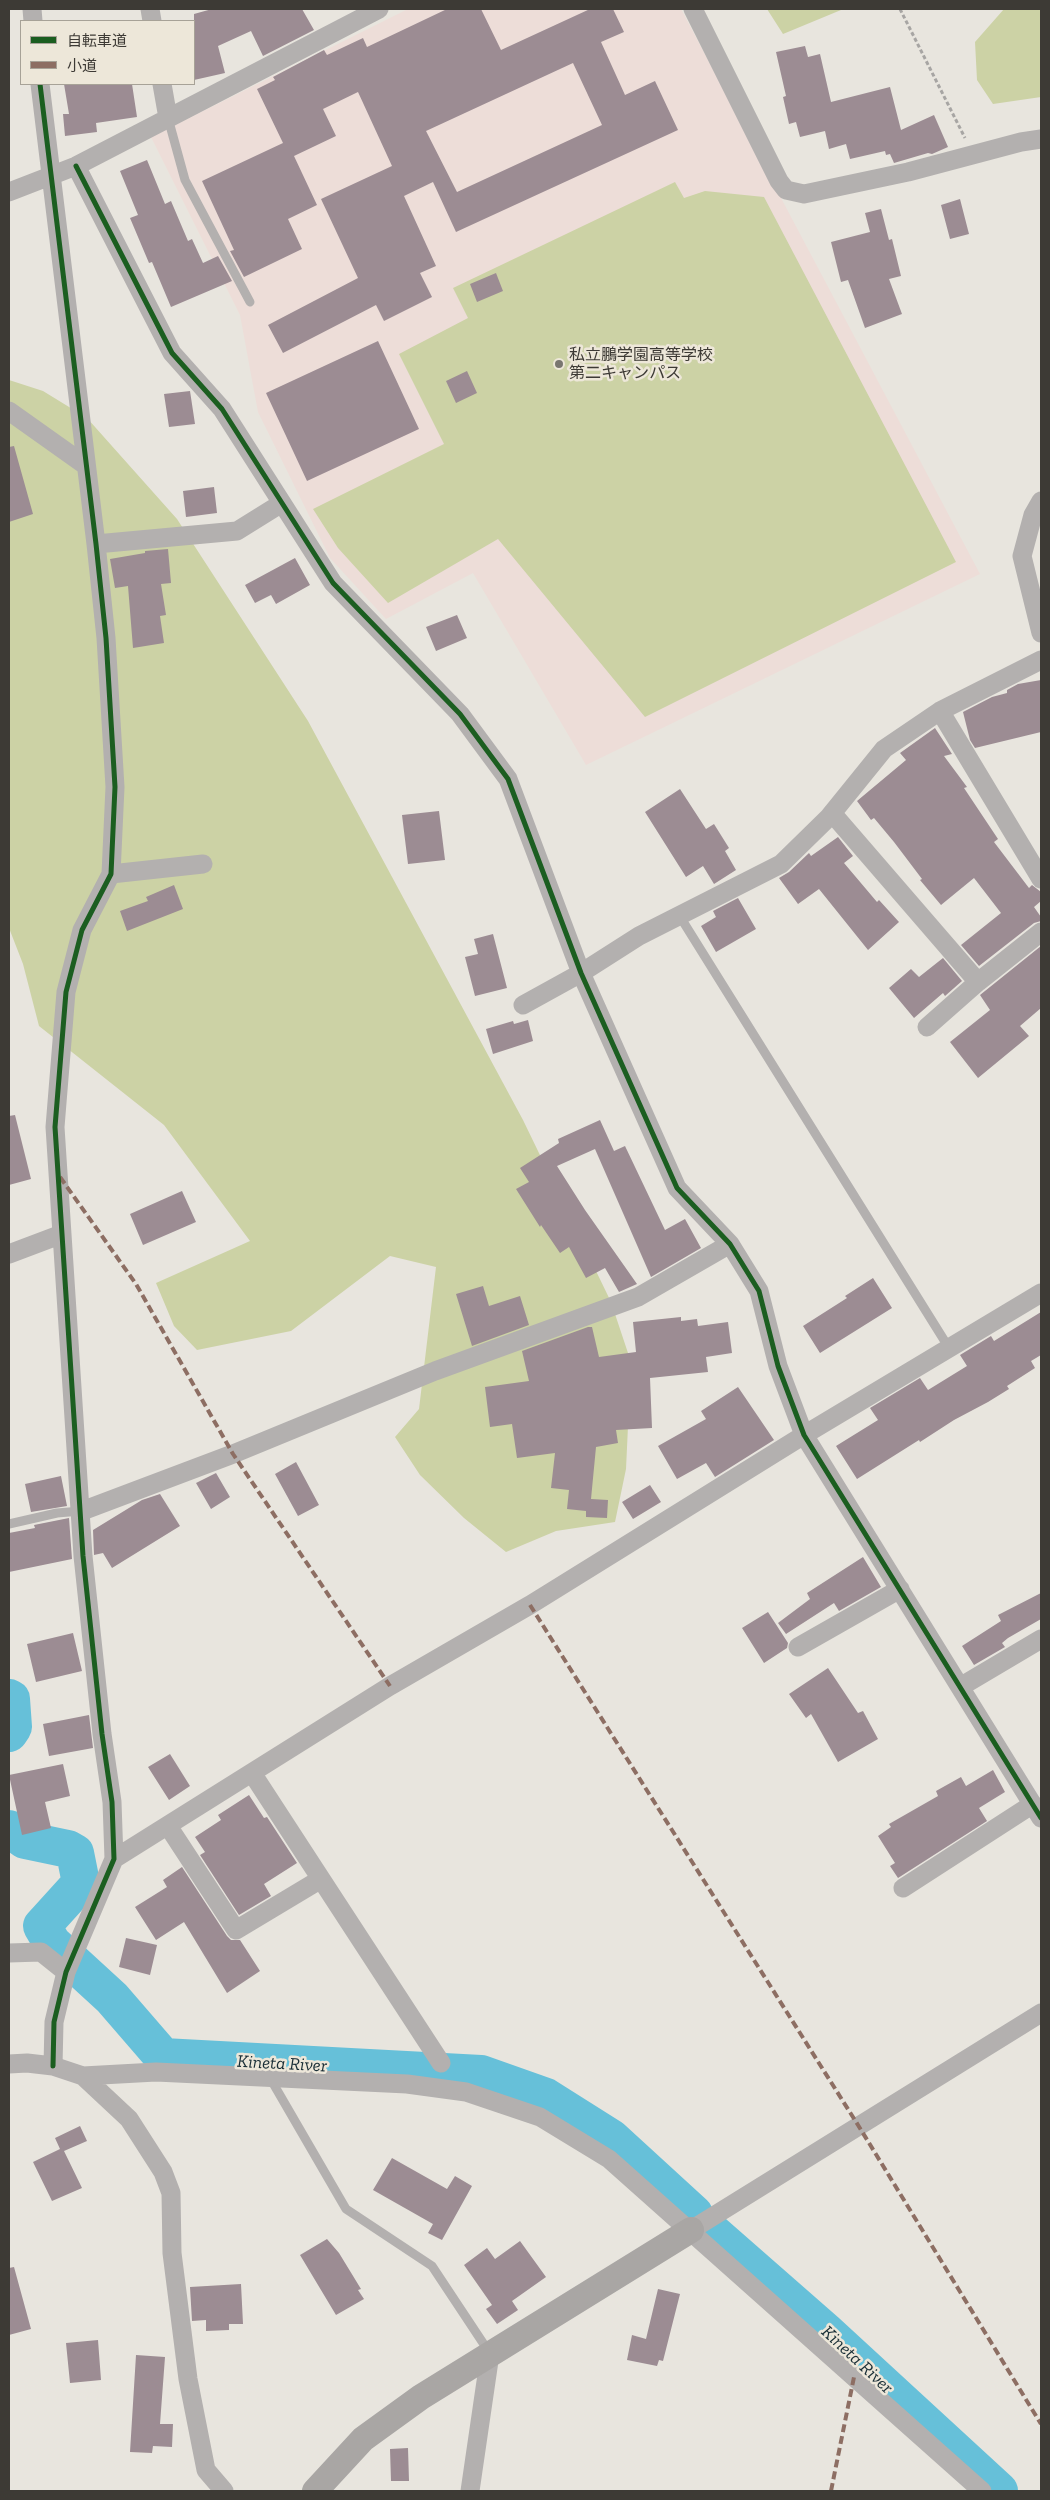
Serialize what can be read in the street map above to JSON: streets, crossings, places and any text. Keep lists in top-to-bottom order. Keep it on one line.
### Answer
{"water":["Kineta River"],"places":["私立鵬学園高等学校 第二キャンパス"],"legend":["自転車道","小道"]}
